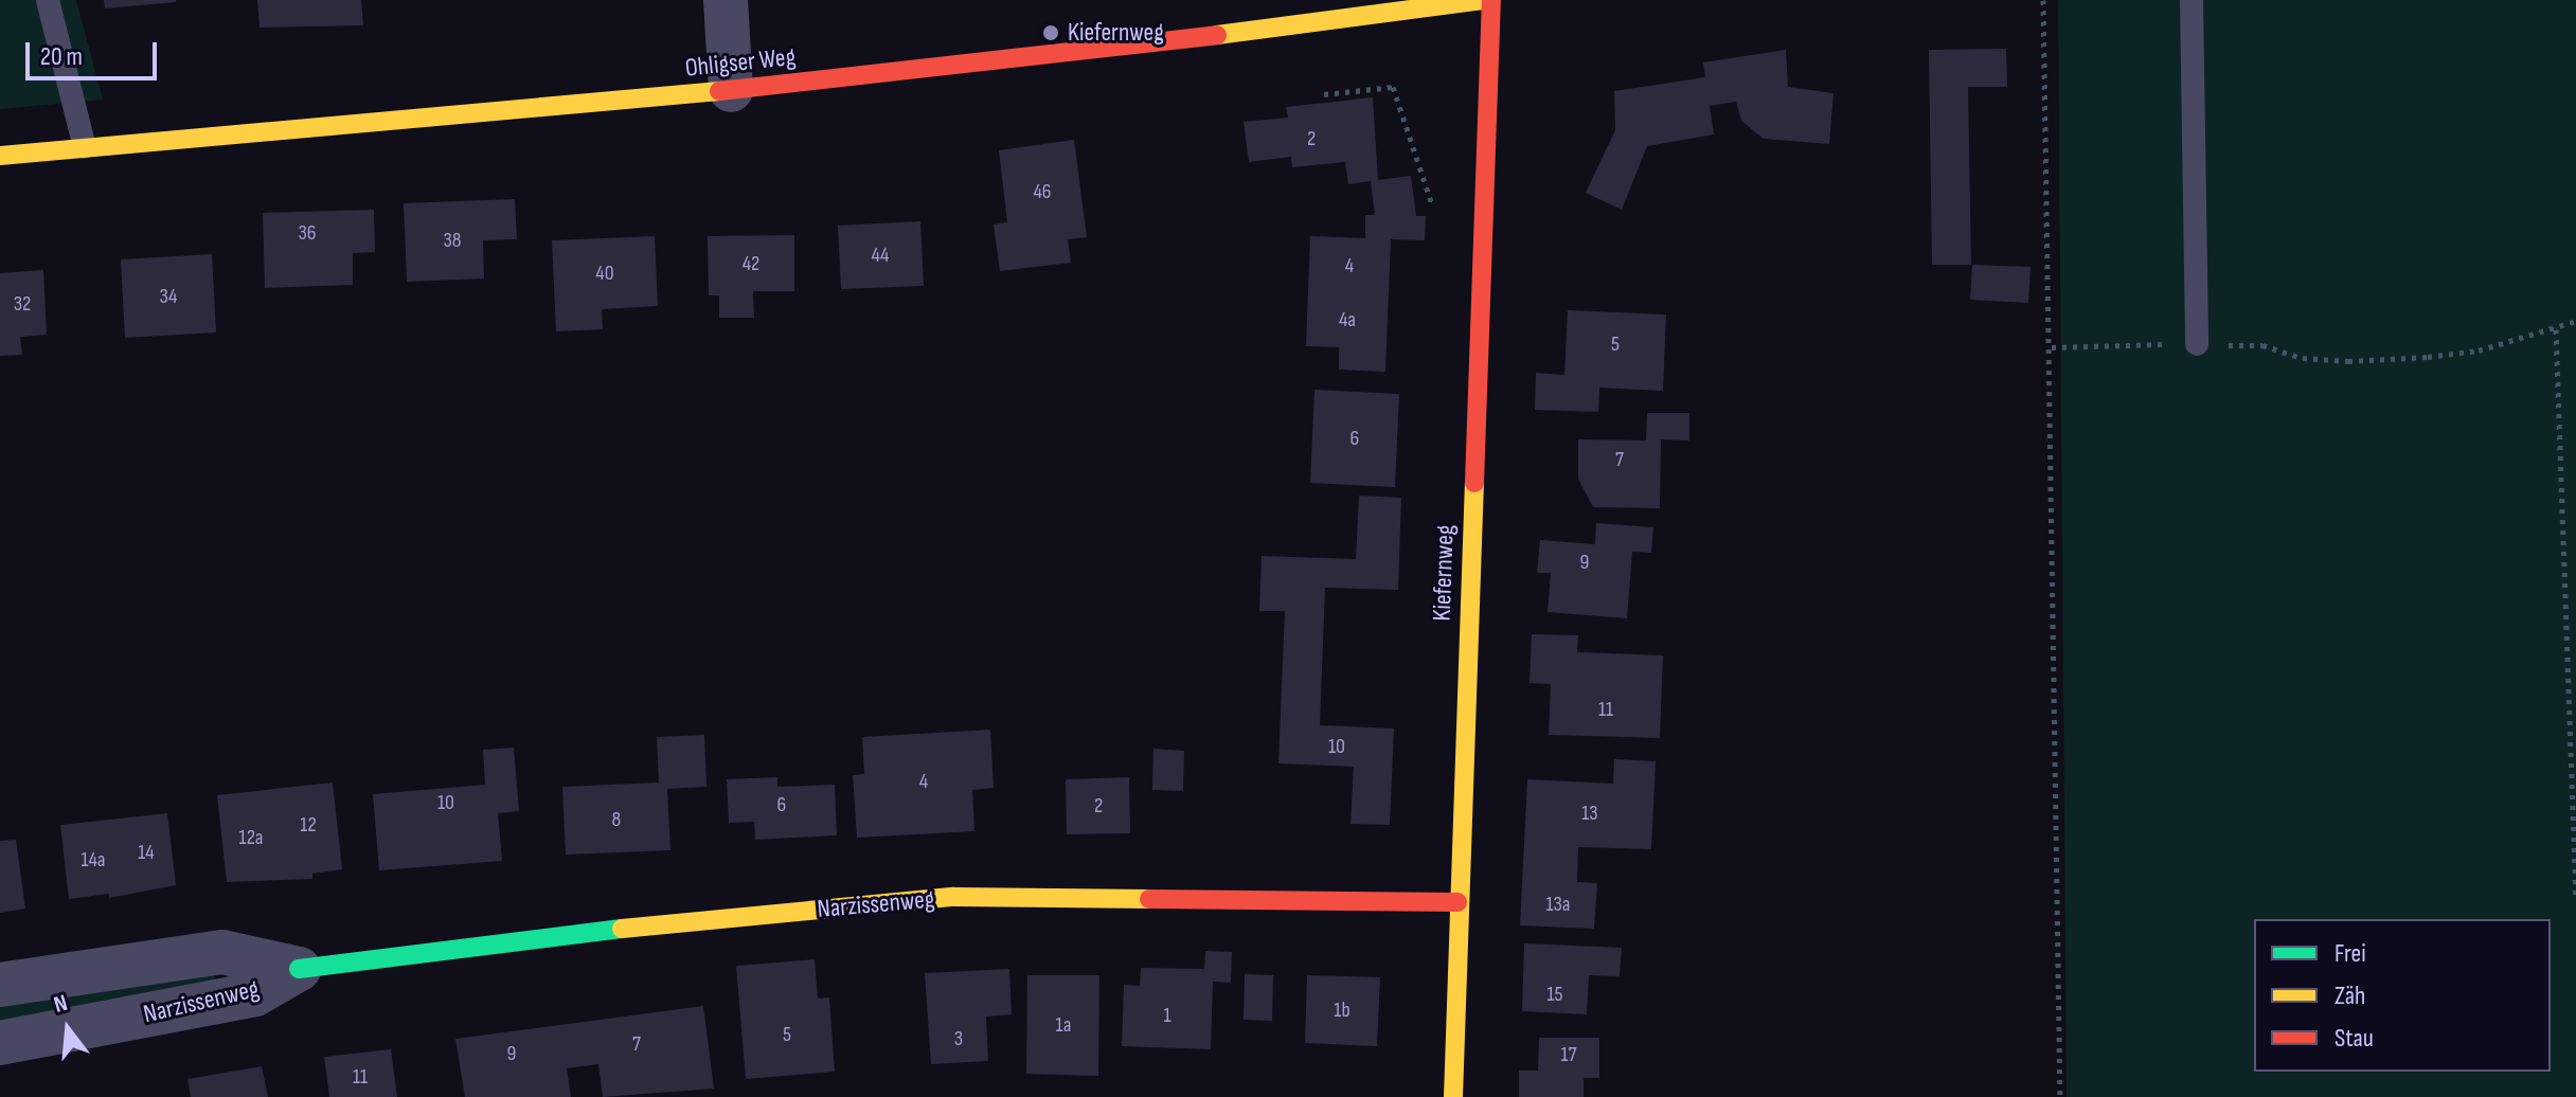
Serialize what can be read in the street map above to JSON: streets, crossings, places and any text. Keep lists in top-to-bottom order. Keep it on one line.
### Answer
{"streets":{"street":["Ohligser Weg","Kiefernweg","Narzissenweg"]},"crossings":[["Kiefernweg","Narzissenweg"]],"places":["Kiefernweg"],"house_numbers":["2","46","36","38","44","42","4","40","34","32","4a","5","6","7","9","11","10","4","10","6","2","13","8","12","12a","14","14a","13a","15","1b","1","1a","5","3","7","9","17","11"],"legend":["Frei","Zäh","Stau"],"scale_bar":"20 m","north":"top"}
